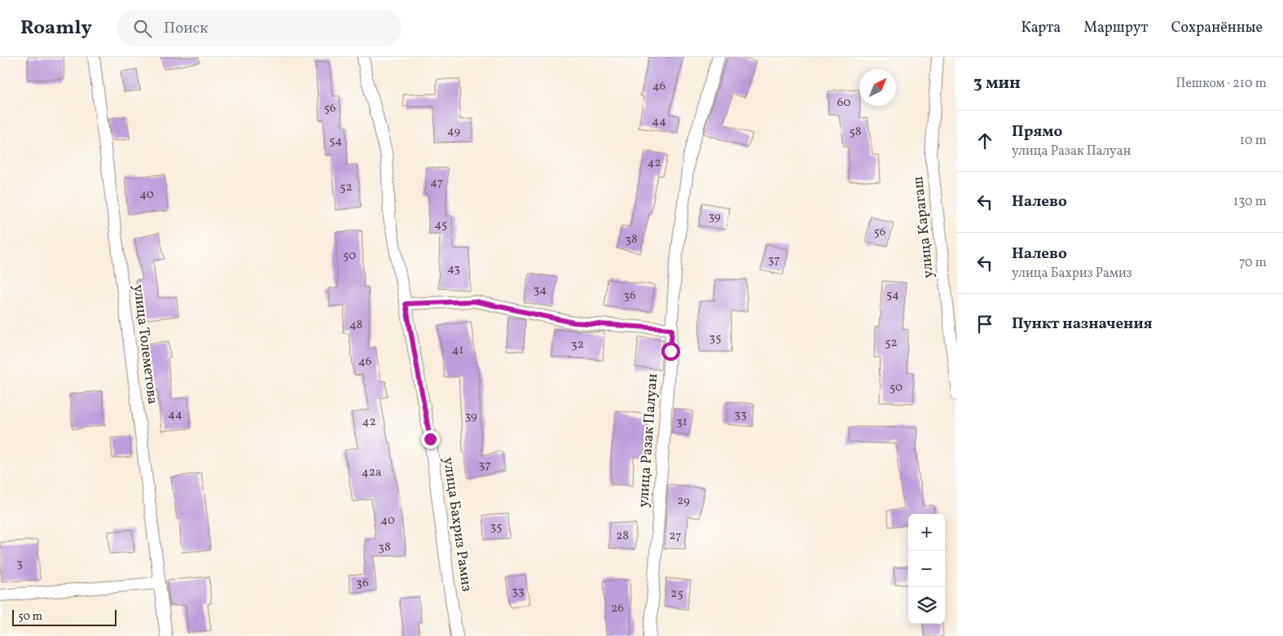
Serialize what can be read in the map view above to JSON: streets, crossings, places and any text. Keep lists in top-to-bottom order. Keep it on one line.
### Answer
{"streets":{"street":["улица Карагаш","улица Толеметова","улица Разак Палуан","улица Бахриз Рамиз"]},"house_numbers":["46","60","56","44","49","58","54","42","47","52","40","39","45","56","38","50","37","43","34","54","36","48","35","52","32","41","46","50","44","33","39","42","31","37","42а","29","40","35","28","27","38","3","36","33","25","26"],"scale_bar":"50 m","north":"top right","page":{"header":"Roamly","search":"Поиск","nav":["Карта","Маршрут","Сохранённые"],"heading":["3 мин","Пешком · 210 m"],"list":[["Прямо","улица Разак Палуан","10 m"],["Налево","130 m"],["Налево","улица Бахриз Рамиз","70 m"],"Пункт назначения"],"map_buttons":["+","−"],"scale":"50 m"}}
